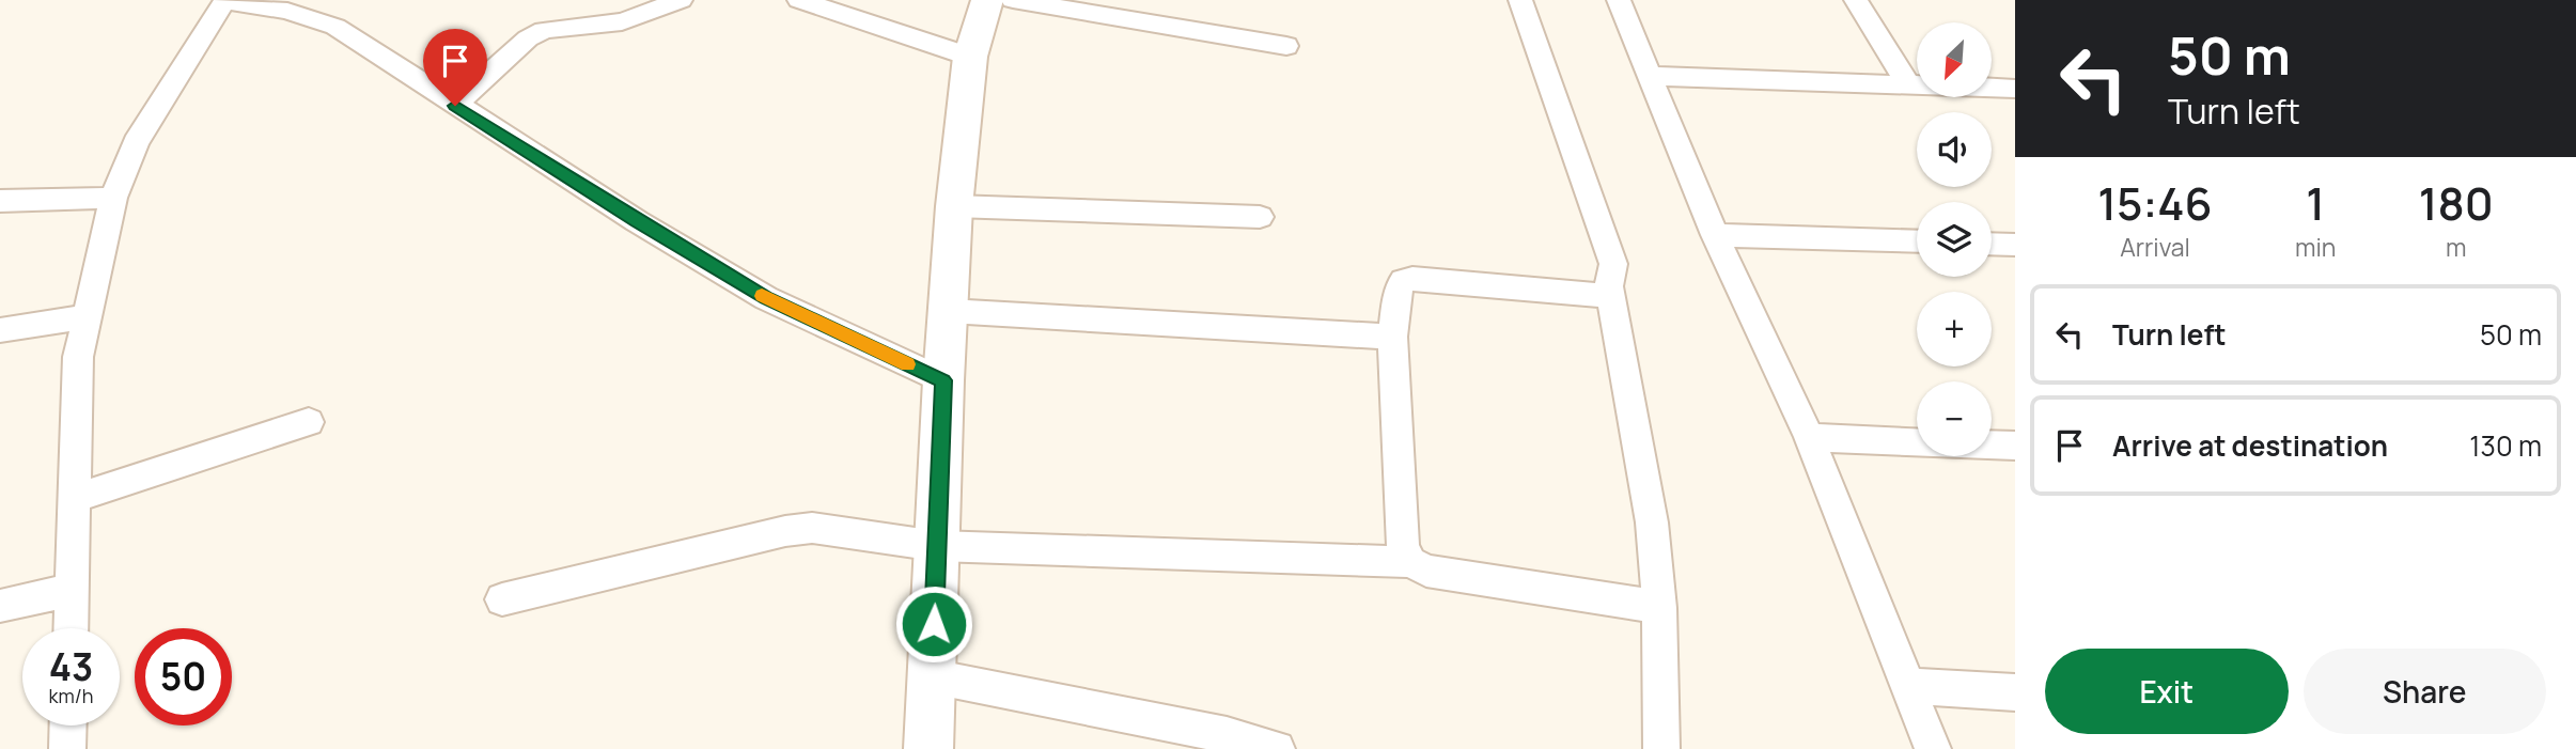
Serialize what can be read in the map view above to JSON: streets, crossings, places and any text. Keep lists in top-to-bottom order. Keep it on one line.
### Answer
{"north":"bottom left","page":{"turn":["50 m","Turn left"],"map_buttons":["+","−"],"eta":["15:46","Arrival","1","min","180","m"],"list":[{"name":"Turn left","value":"50 m"},{"name":"Arrive at destination","value":"130 m"}],"speed":"43 km/h","limit":"50","buttons":["Exit","Share"]}}
